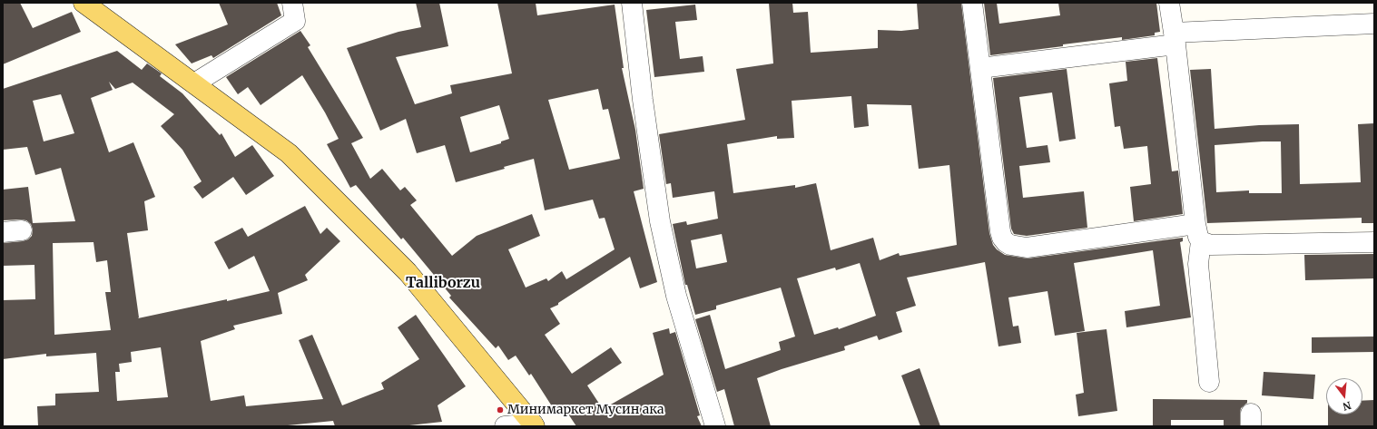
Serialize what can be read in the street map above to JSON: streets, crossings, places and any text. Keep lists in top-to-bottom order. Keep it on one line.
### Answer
{"districts":["Talliborzu"],"places":["Минимаркет Мусин ака"],"north":"bottom"}
